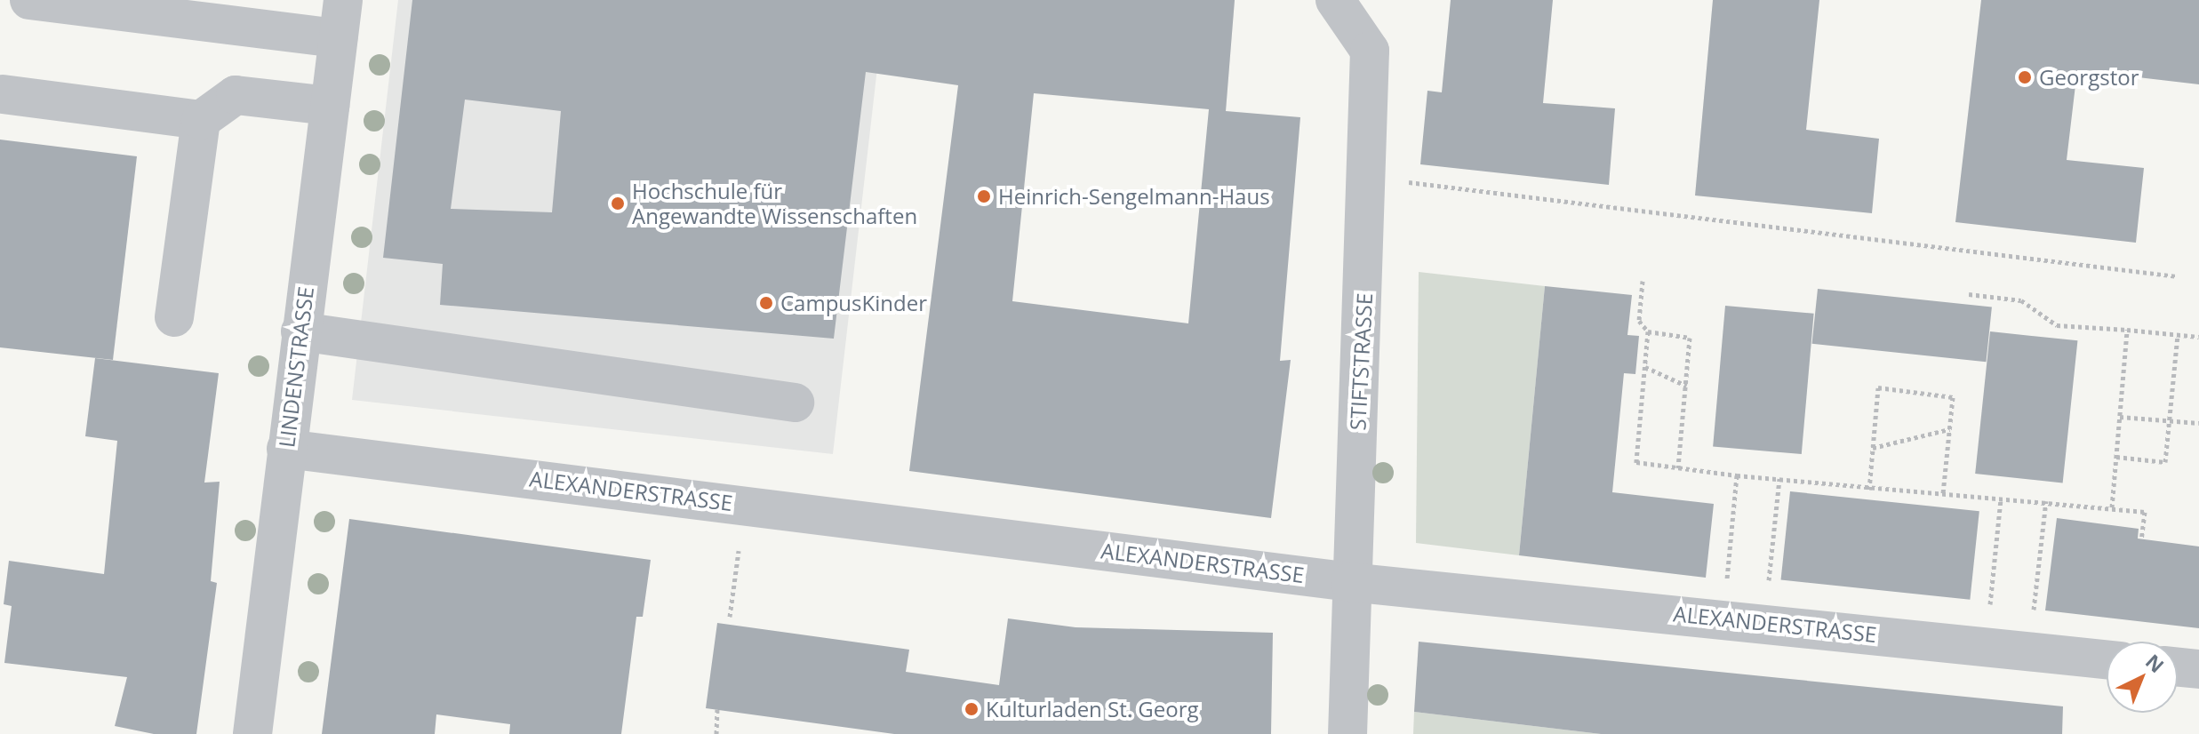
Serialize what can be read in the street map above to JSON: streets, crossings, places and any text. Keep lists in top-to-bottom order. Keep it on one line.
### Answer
{"streets":{"street":["STIFTSTRASSE","LINDENSTRASSE","ALEXANDERSTRASSE"]},"crossings":[["STIFTSTRASSE","ALEXANDERSTRASSE"],["LINDENSTRASSE","ALEXANDERSTRASSE"]],"places":["Georgstor","Heinrich-Sengelmann-Haus","Hochschule für Angewandte Wissenschaften","CampusKinder","Kulturladen St. Georg"],"north":"top right"}
